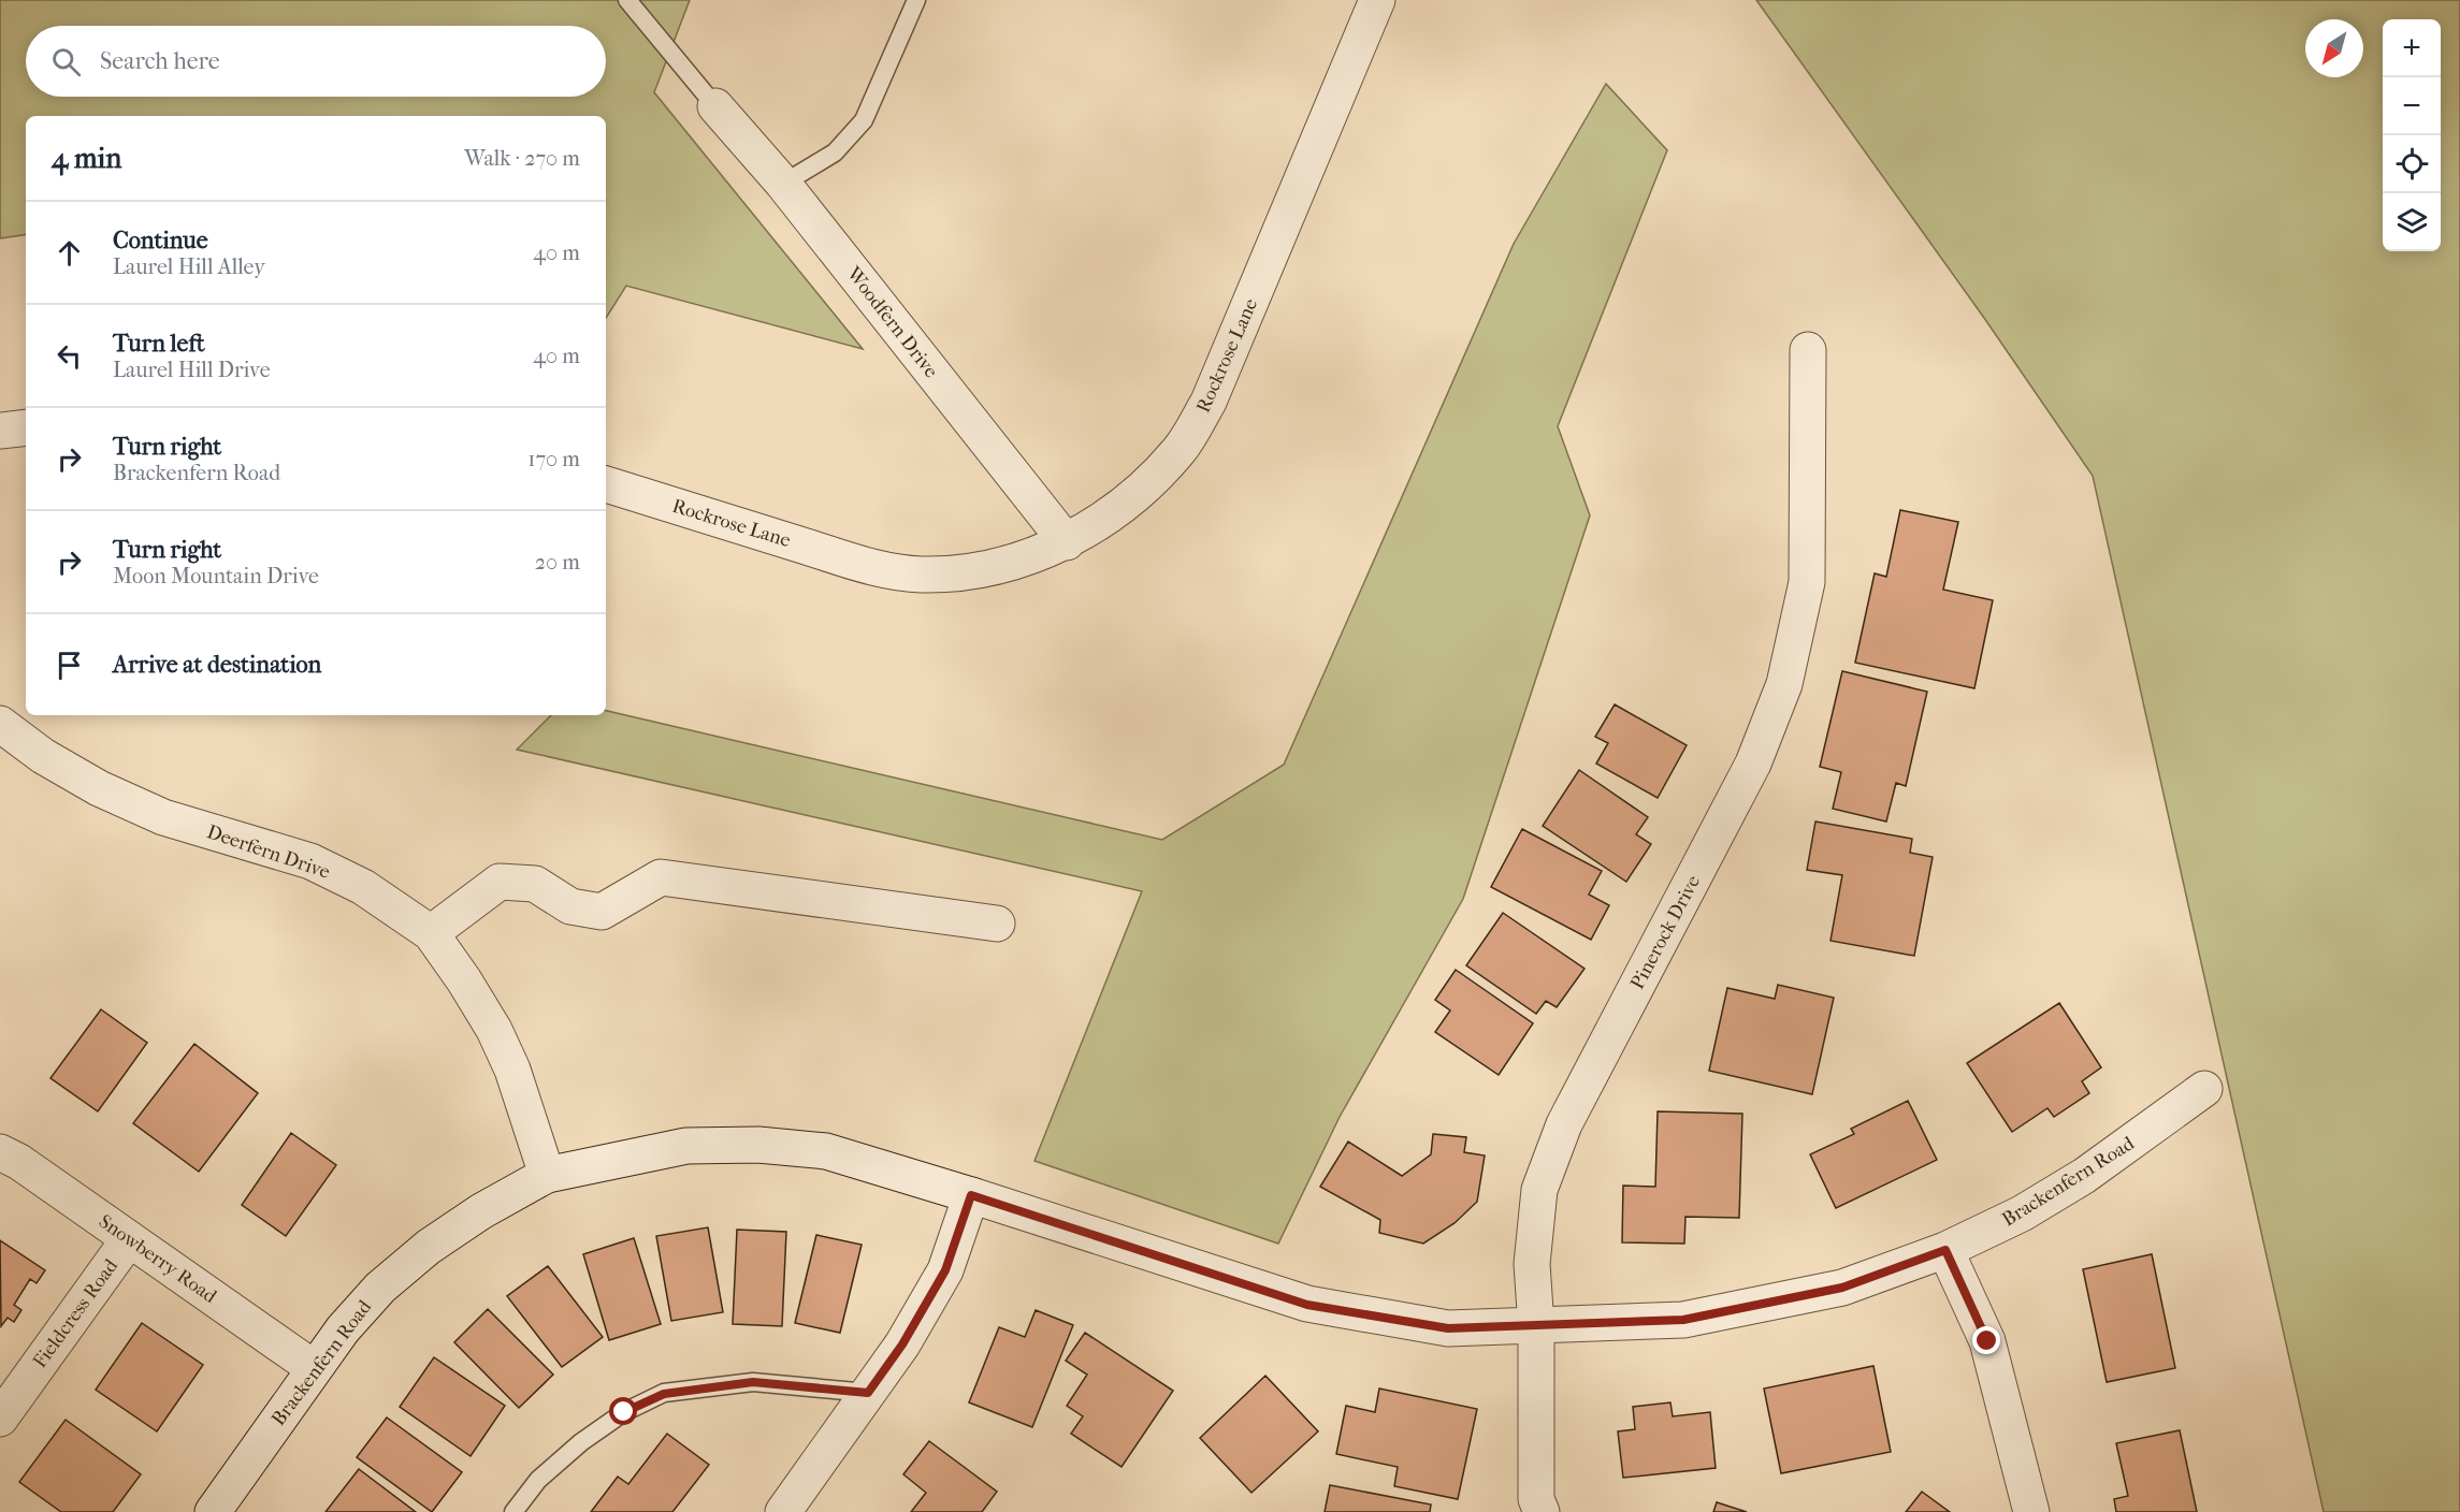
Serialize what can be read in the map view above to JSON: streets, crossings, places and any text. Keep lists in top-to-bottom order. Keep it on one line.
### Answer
{"streets":{"street":["Woodfern Drive","Rockrose Lane","Deerfern Drive","Pinerock Drive","Brackenfern Road","Snowberry Road","Fieldcress Road"]},"crossings":[["Woodfern Drive","Rockrose Lane"],["Deerfern Drive","Brackenfern Road"],["Pinerock Drive","Brackenfern Road"],["Brackenfern Road","Snowberry Road"],["Snowberry Road","Fieldcress Road"]],"north":"bottom left","page":{"map_buttons":["+","−"],"search":"Search here","heading":["4 min","Walk · 270 m"],"list":[["Continue","Laurel Hill Alley","40 m"],["Turn left","Laurel Hill Drive","40 m"],["Turn right","Brackenfern Road","170 m"],["Turn right","Moon Mountain Drive","20 m"],"Arrive at destination"]}}
